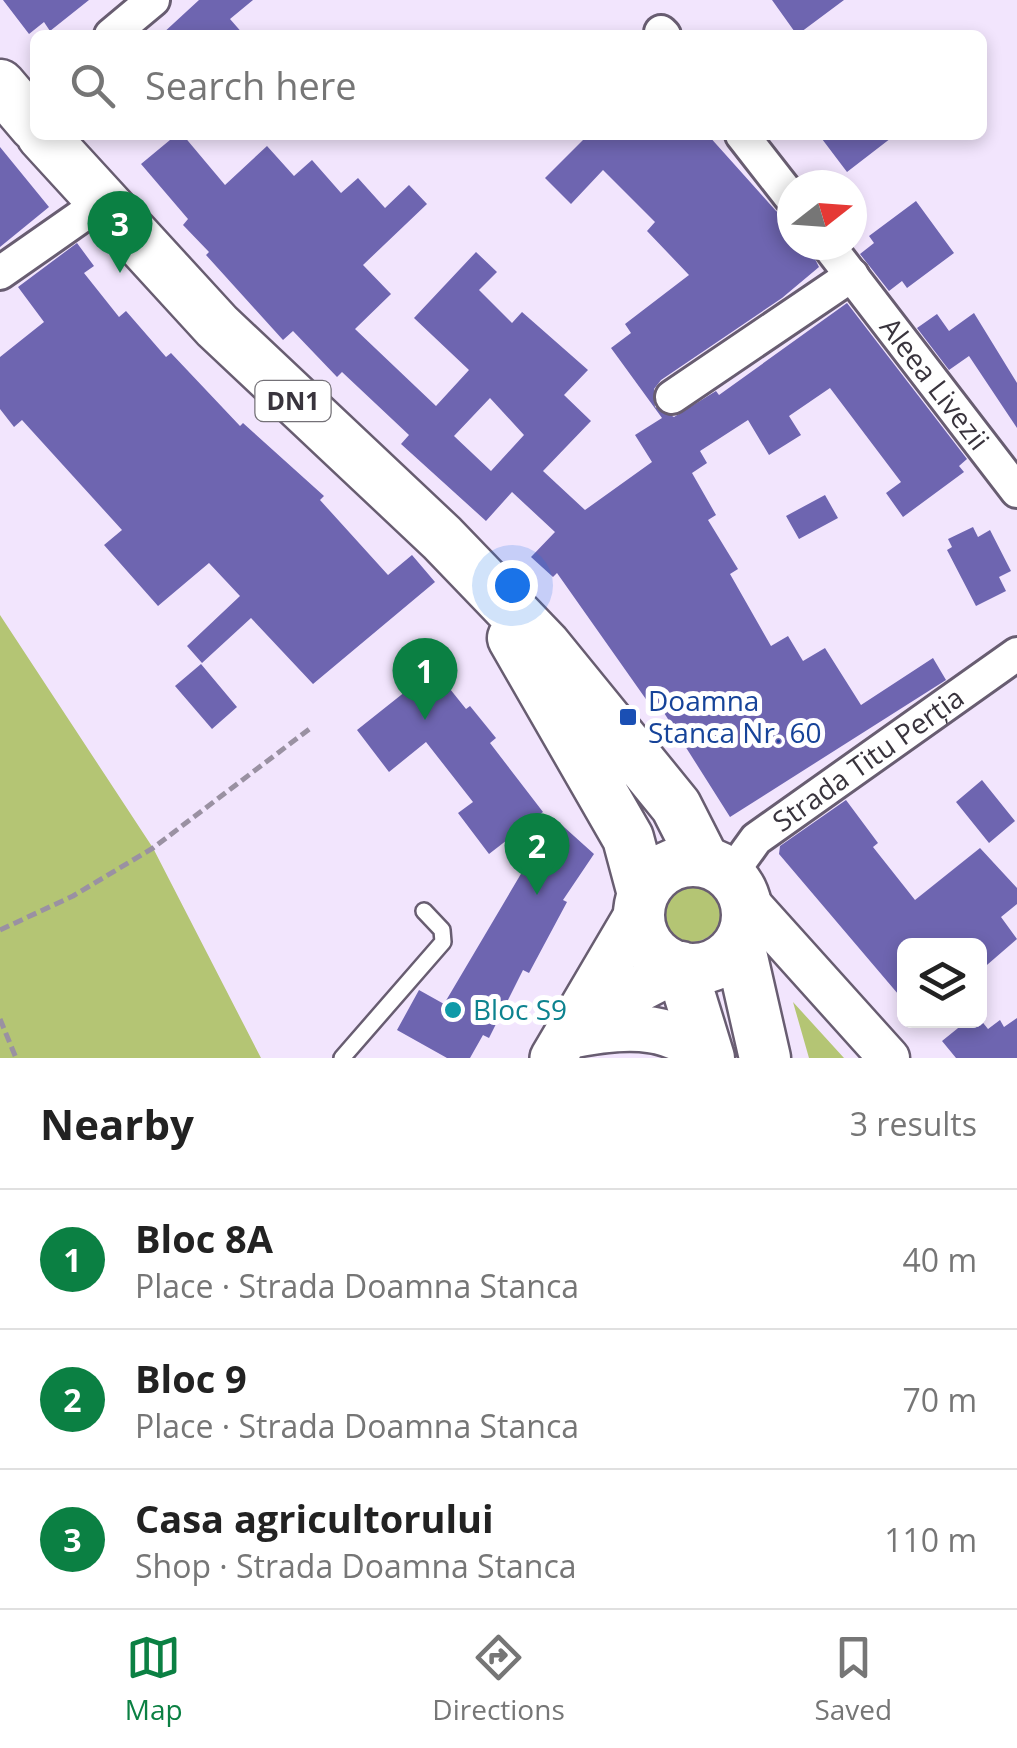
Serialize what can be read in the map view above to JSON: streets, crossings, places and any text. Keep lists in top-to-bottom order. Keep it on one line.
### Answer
{"streets":{"main road":["DN1"],"street":["Aleea Livezii","Strada Titu Perția"]},"crossings":[["DN1","Strada Titu Perția"]],"places":{"transit":["Doamna Stanca Nr. 60"],"other":["Bloc S9"]},"north":"right","page":{"search":"Search here","pins":["3","1","2"],"heading":["Nearby","3 results"],"list":[{"mark":"1","name":"Bloc 8A","note":"Place · Strada Doamna Stanca","value":"40 m"},{"mark":"2","name":"Bloc 9","note":"Place · Strada Doamna Stanca","value":"70 m"},{"mark":"3","name":"Casa agricultorului","note":"Shop · Strada Doamna Stanca","value":"110 m"}],"nav":["Map","Directions","Saved"]}}
